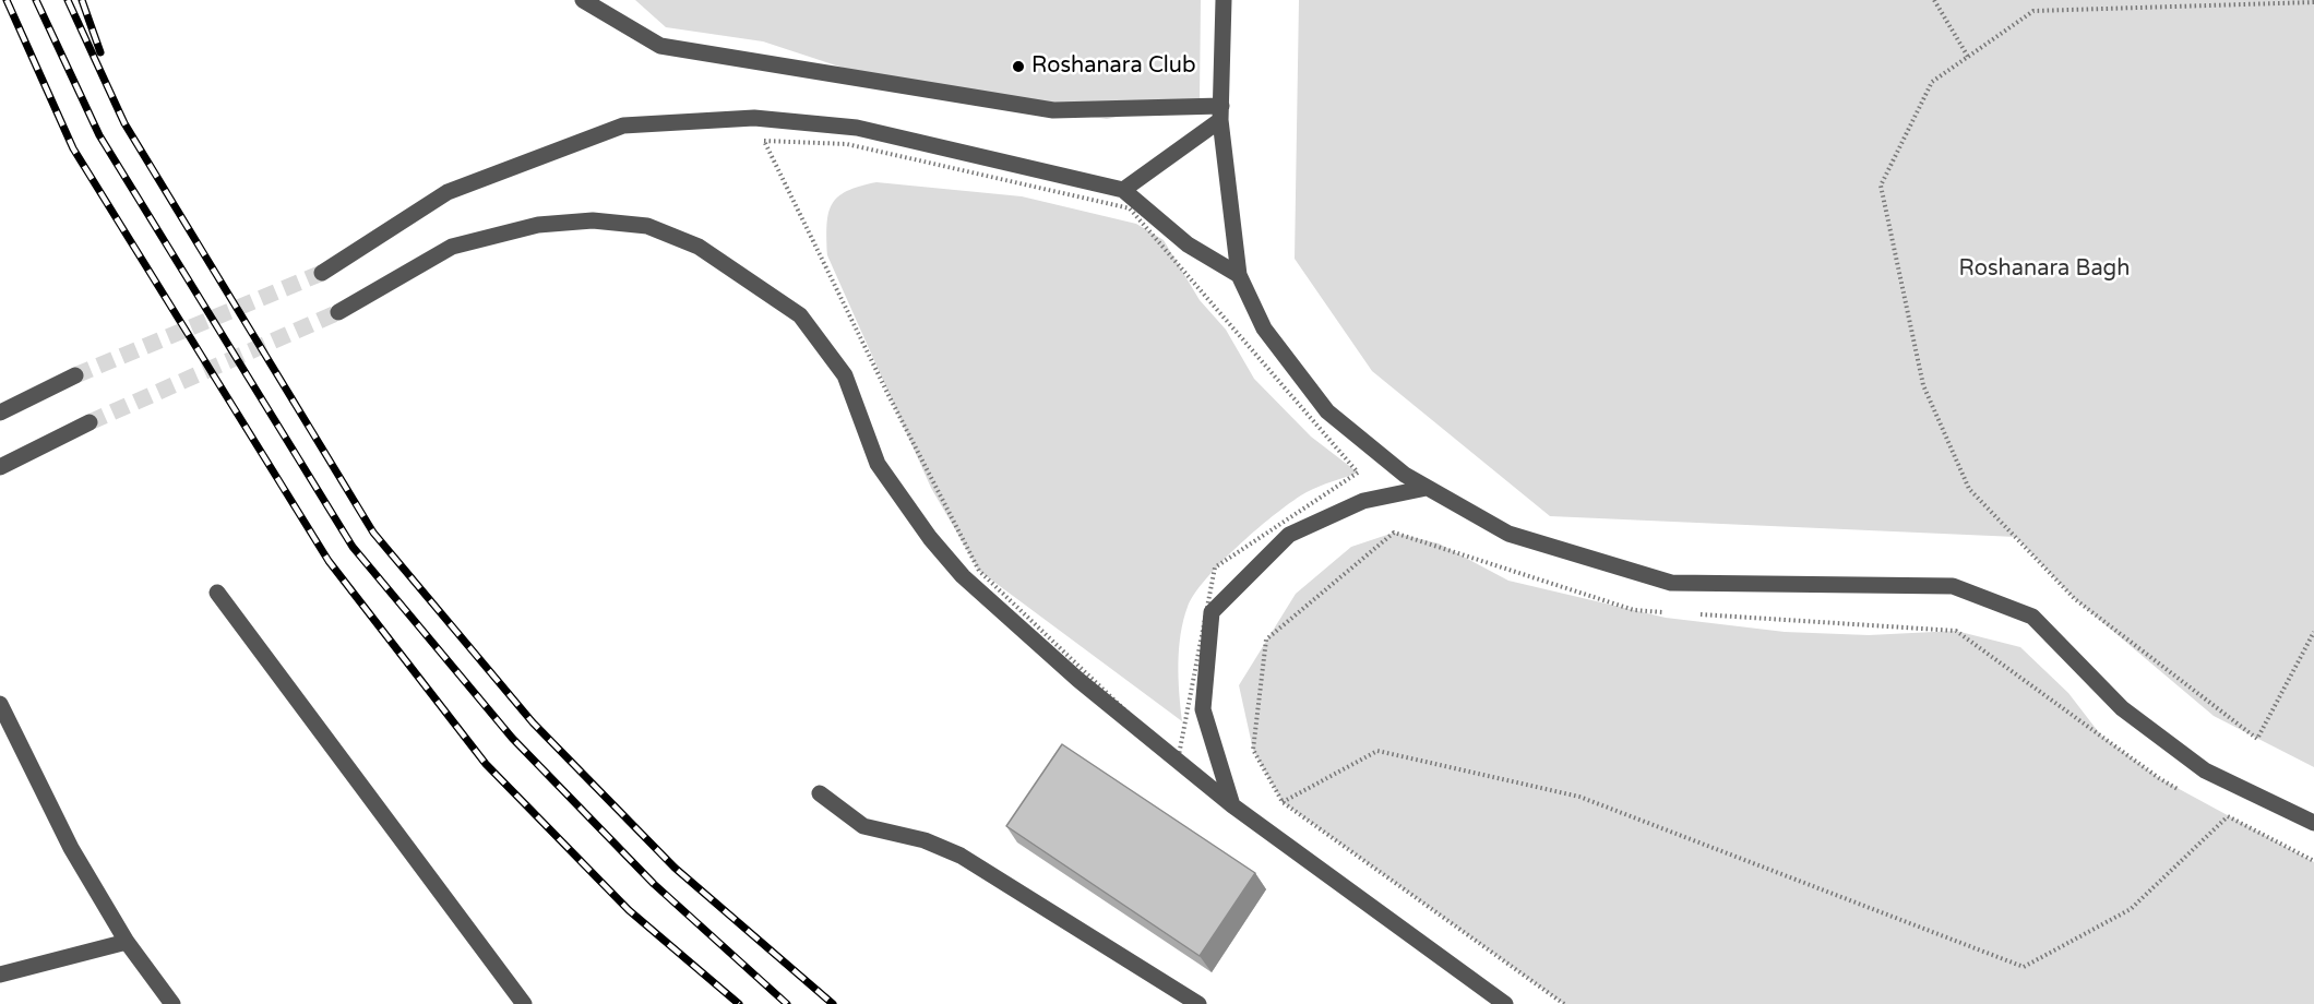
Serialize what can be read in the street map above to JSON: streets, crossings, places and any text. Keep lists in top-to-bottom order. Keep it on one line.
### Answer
{"parks":["Roshanara Bagh"],"places":["Roshanara Club"]}
